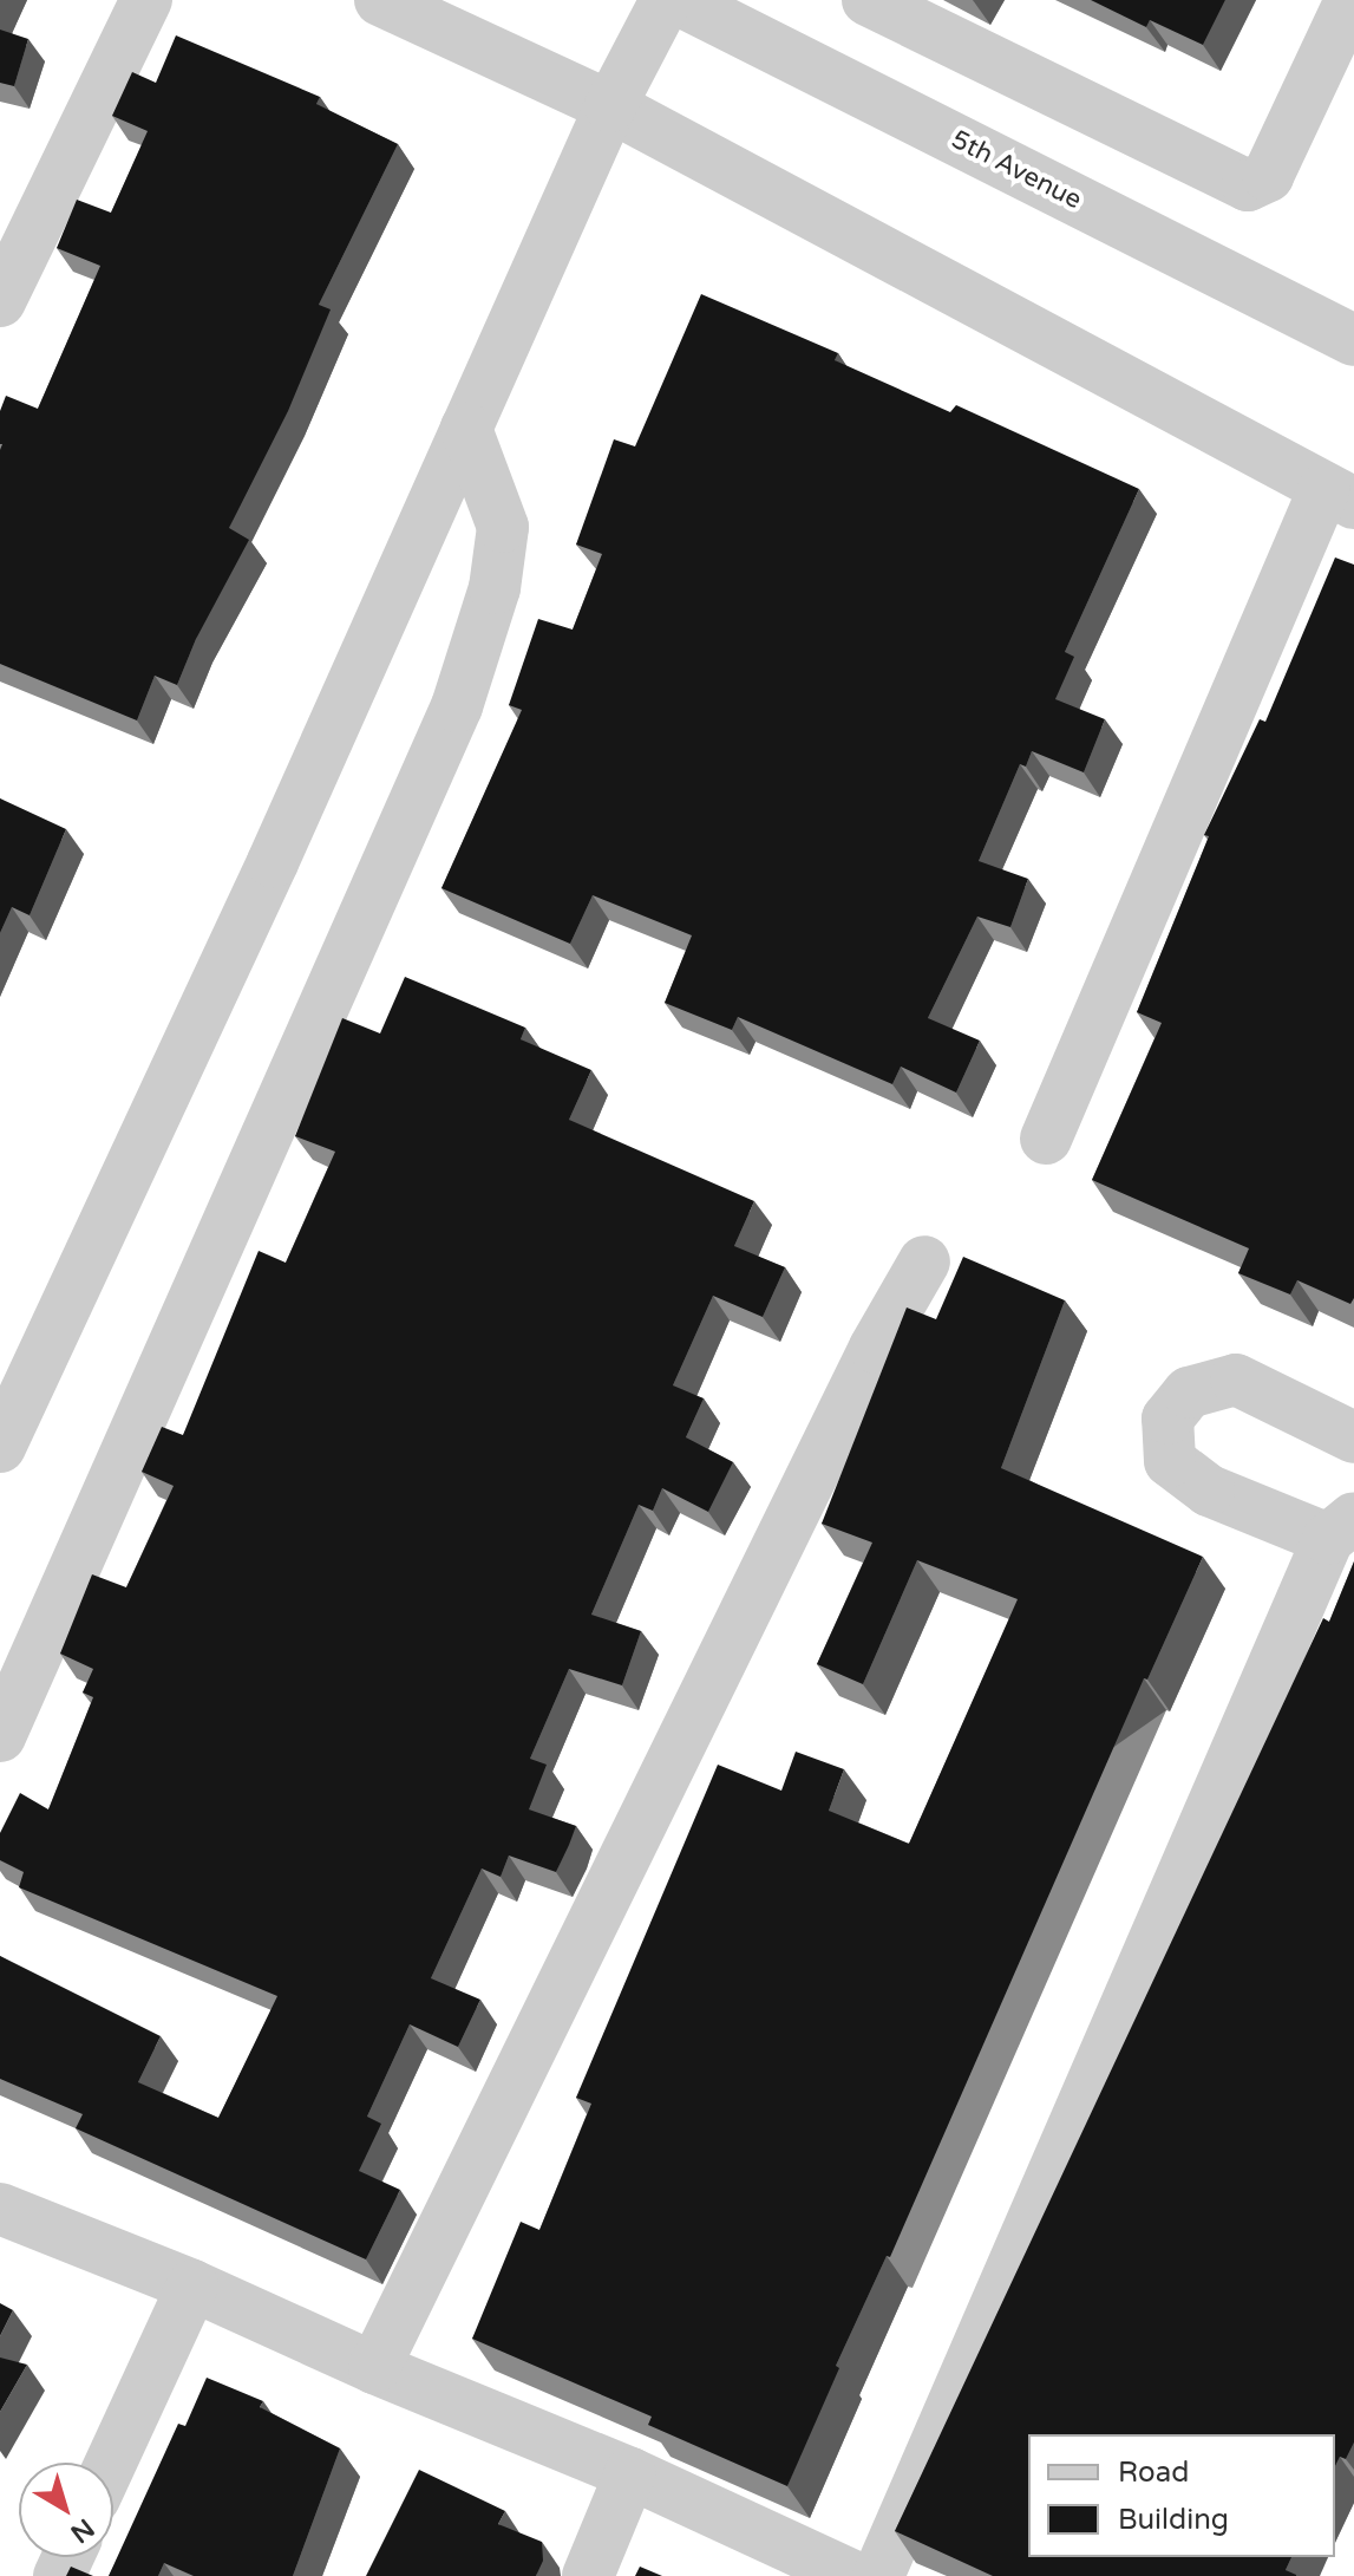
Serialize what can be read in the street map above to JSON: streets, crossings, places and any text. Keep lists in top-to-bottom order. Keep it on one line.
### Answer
{"streets":{"street":["5th Avenue"]},"legend":["Road","Building"],"north":"bottom right"}
